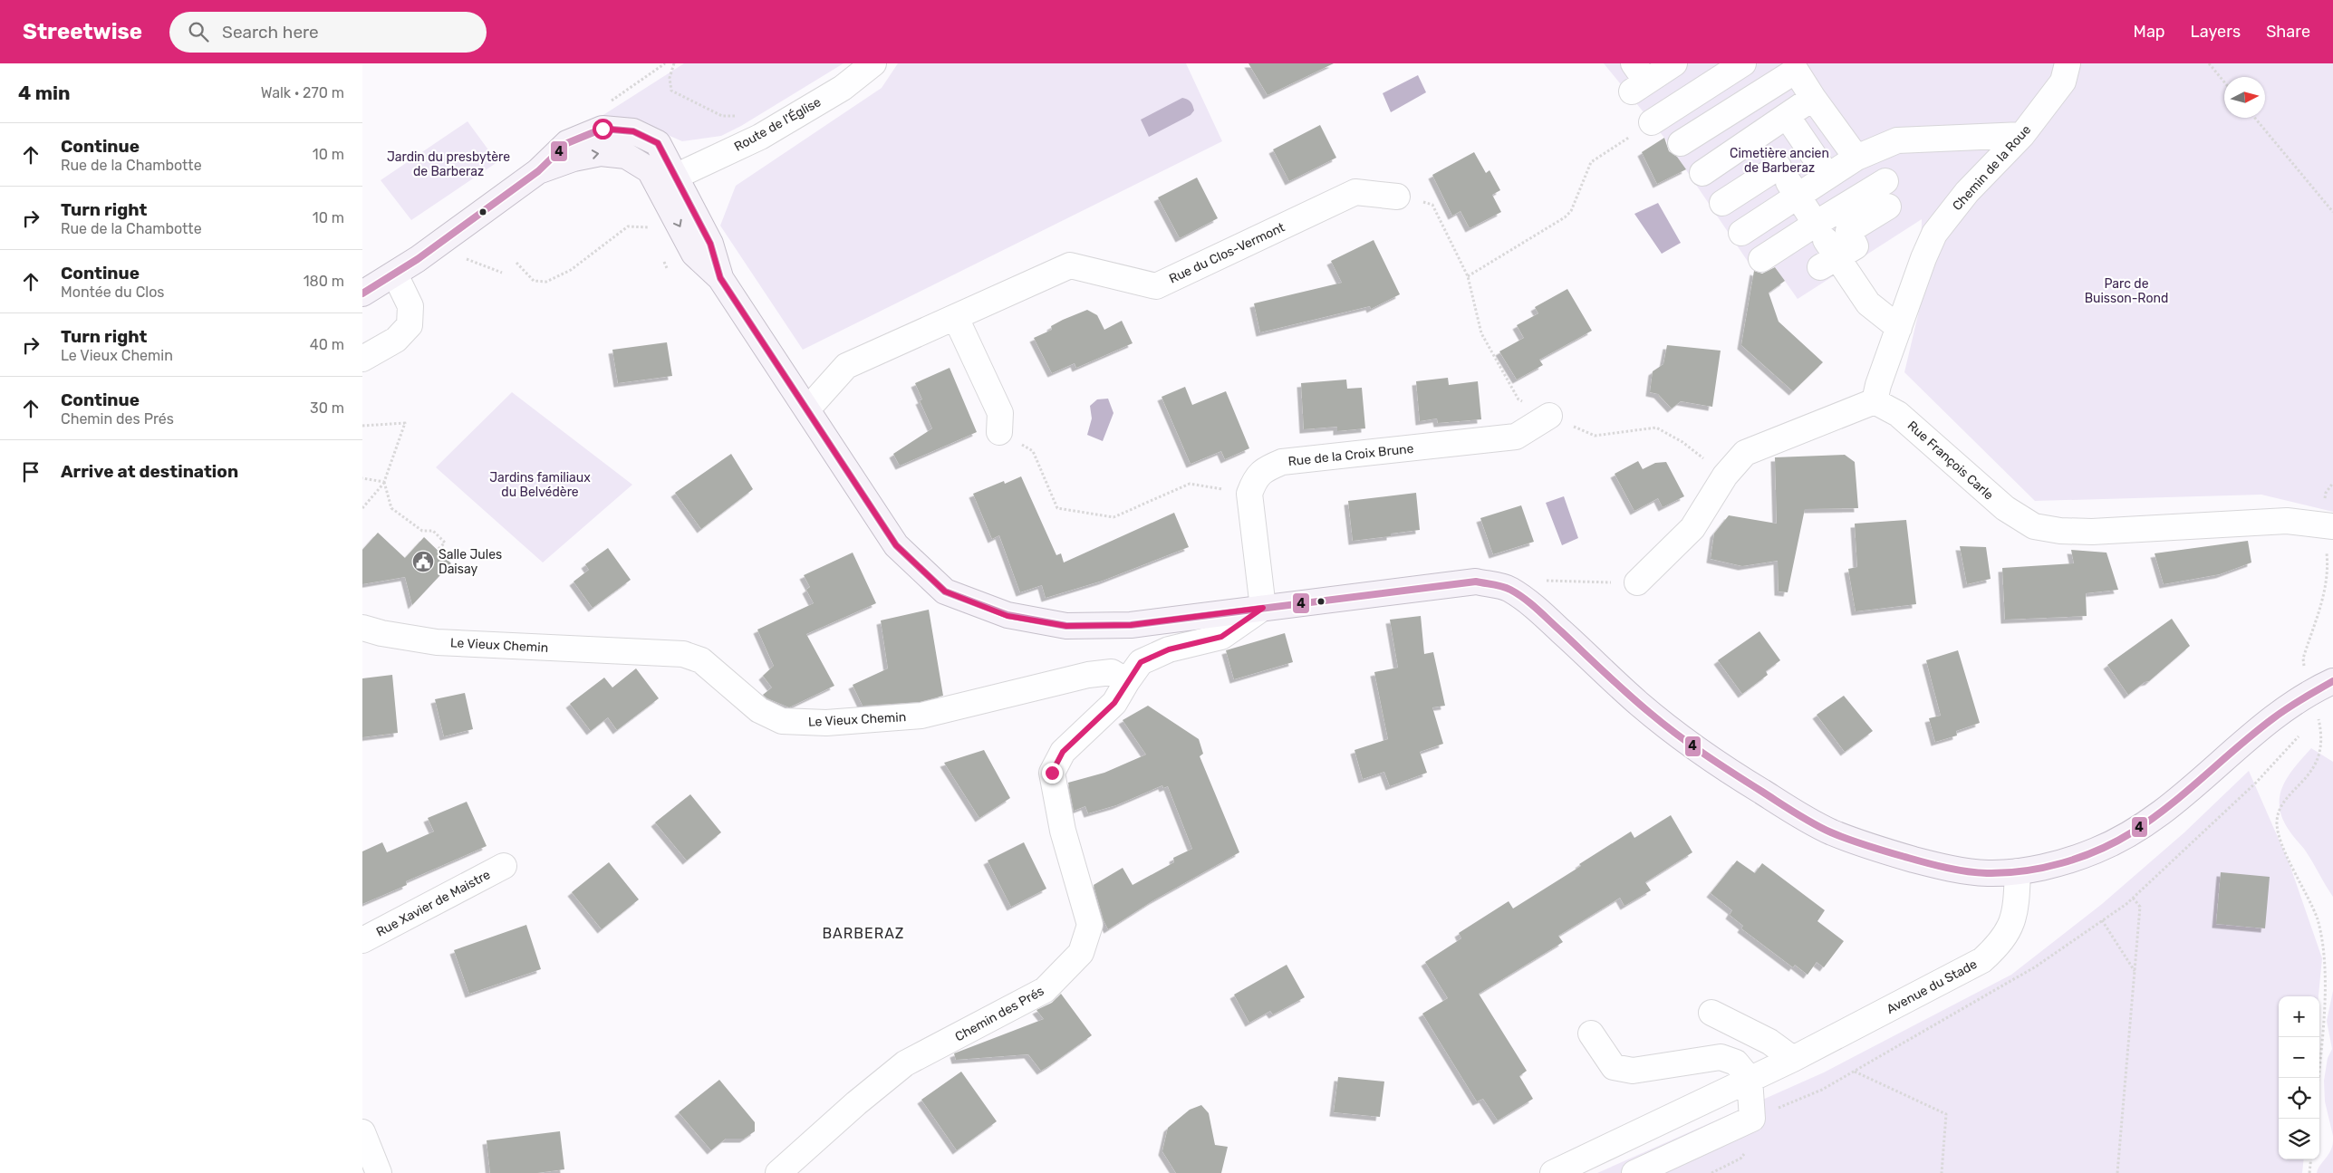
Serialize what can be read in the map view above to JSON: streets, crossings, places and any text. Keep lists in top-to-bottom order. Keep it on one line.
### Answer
{"streets":{"street":["Route de l'Église","Chemin de la Roue","Rue du Clos-Vermont","Rue de la Croix Brune","Rue François Carle","Le Vieux Chemin","Rue Xavier de Maistre","Avenue du Stade","Chemin des Prés"]},"crossings":[["Chemin de la Roue","Rue François Carle"],["Le Vieux Chemin","Chemin des Prés"]],"districts":["BARBERAZ"],"parks":["Cimetière ancien de Barberaz","Jardin du presbytère de Barberaz","Parc de Buisson-Rond","Jardins familiaux du Belvédère"],"places":{"public building":["Salle Jules Daisay"]},"lines":["transit line 4"],"north":"right","page":{"header":"Streetwise","search":"Search here","nav":["Map","Layers","Share"],"heading":["4 min","Walk · 270 m"],"list":[["Continue","Rue de la Chambotte","10 m"],["Turn right","Rue de la Chambotte","10 m"],["Continue","Montée du Clos","180 m"],["Turn right","Le Vieux Chemin","40 m"],["Continue","Chemin des Prés","30 m"],"Arrive at destination"],"map_buttons":["+","−"]}}
